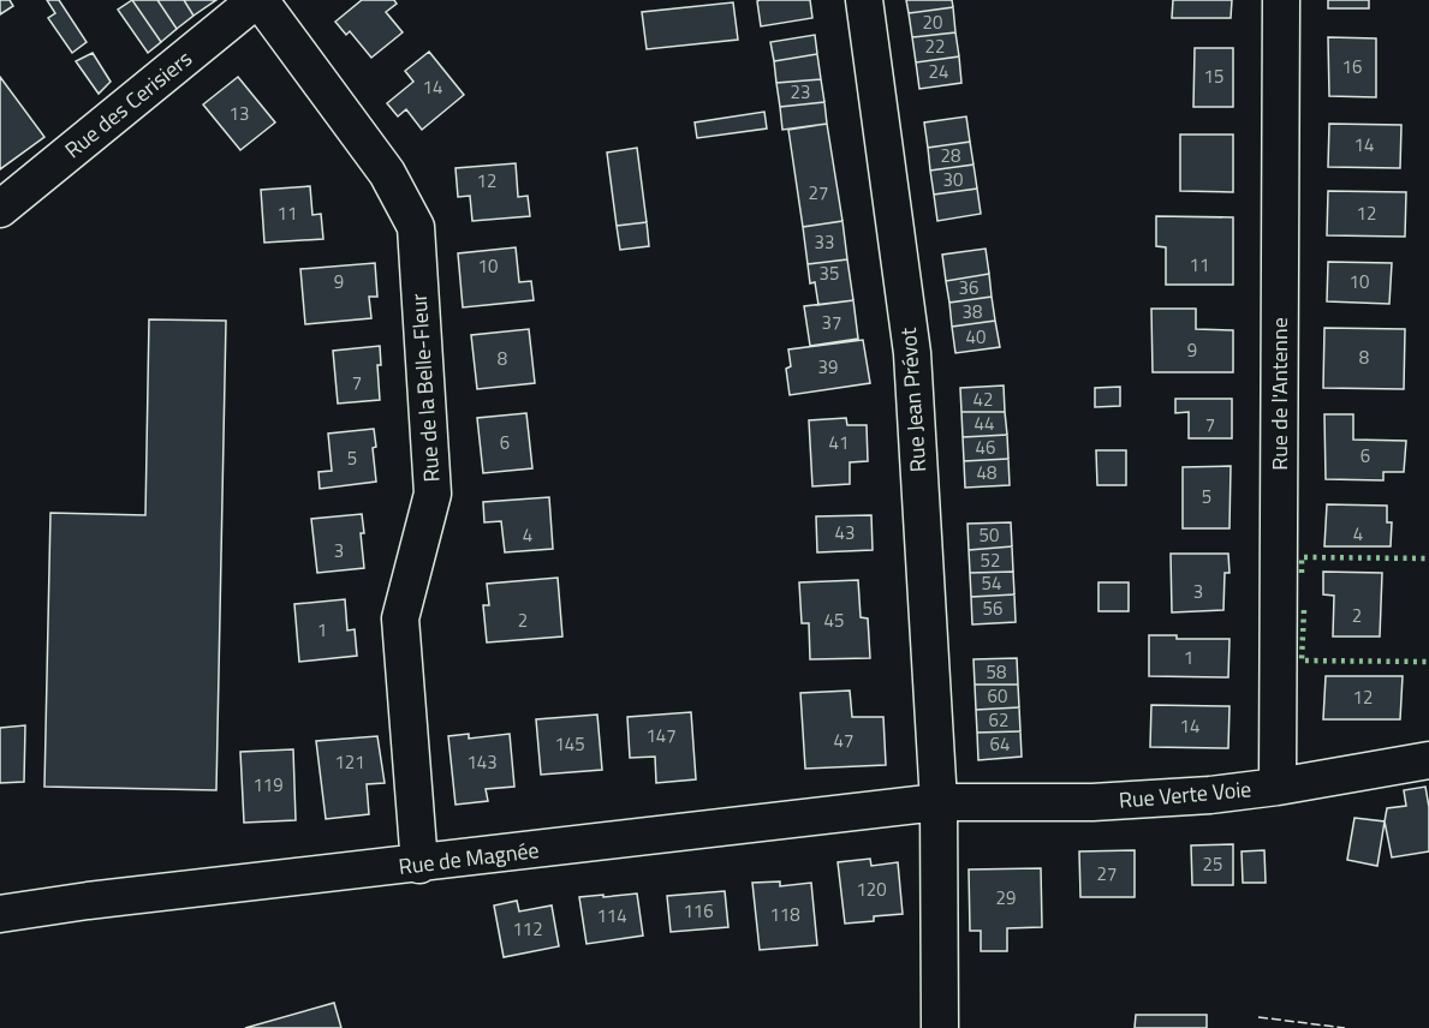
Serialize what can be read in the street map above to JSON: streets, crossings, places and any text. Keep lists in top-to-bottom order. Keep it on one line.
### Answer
{"streets":{"street":["Rue des Cerisiers","Rue de la Belle-Fleur","Rue de l'Antenne","Rue Jean Prévot","Rue Verte Voie","Rue de Magnée"]},"crossings":[["Rue des Cerisiers","Rue de la Belle-Fleur"],["Rue de la Belle-Fleur","Rue de Magnée"],["Rue de l'Antenne","Rue Verte Voie"],["Rue Jean Prévot","Rue Verte Voie"],["Rue Jean Prévot","Rue de Magnée"],["Rue Verte Voie","Rue de Magnée"]],"house_numbers":["20","22","16","24","15","14","23","13","14","28","30","12","27","11","12","33","11","10","35","9","10","36","38","37","40","9","8","8","39","7","42","44","7","6","41","46","6","5","48","5","43","4","4","50","3","52","54","3","56","2","2","45","1","1","58","60","12","62","14","147","47","145","64","121","143","119","25","27","120","29","116","118","114","112"]}
